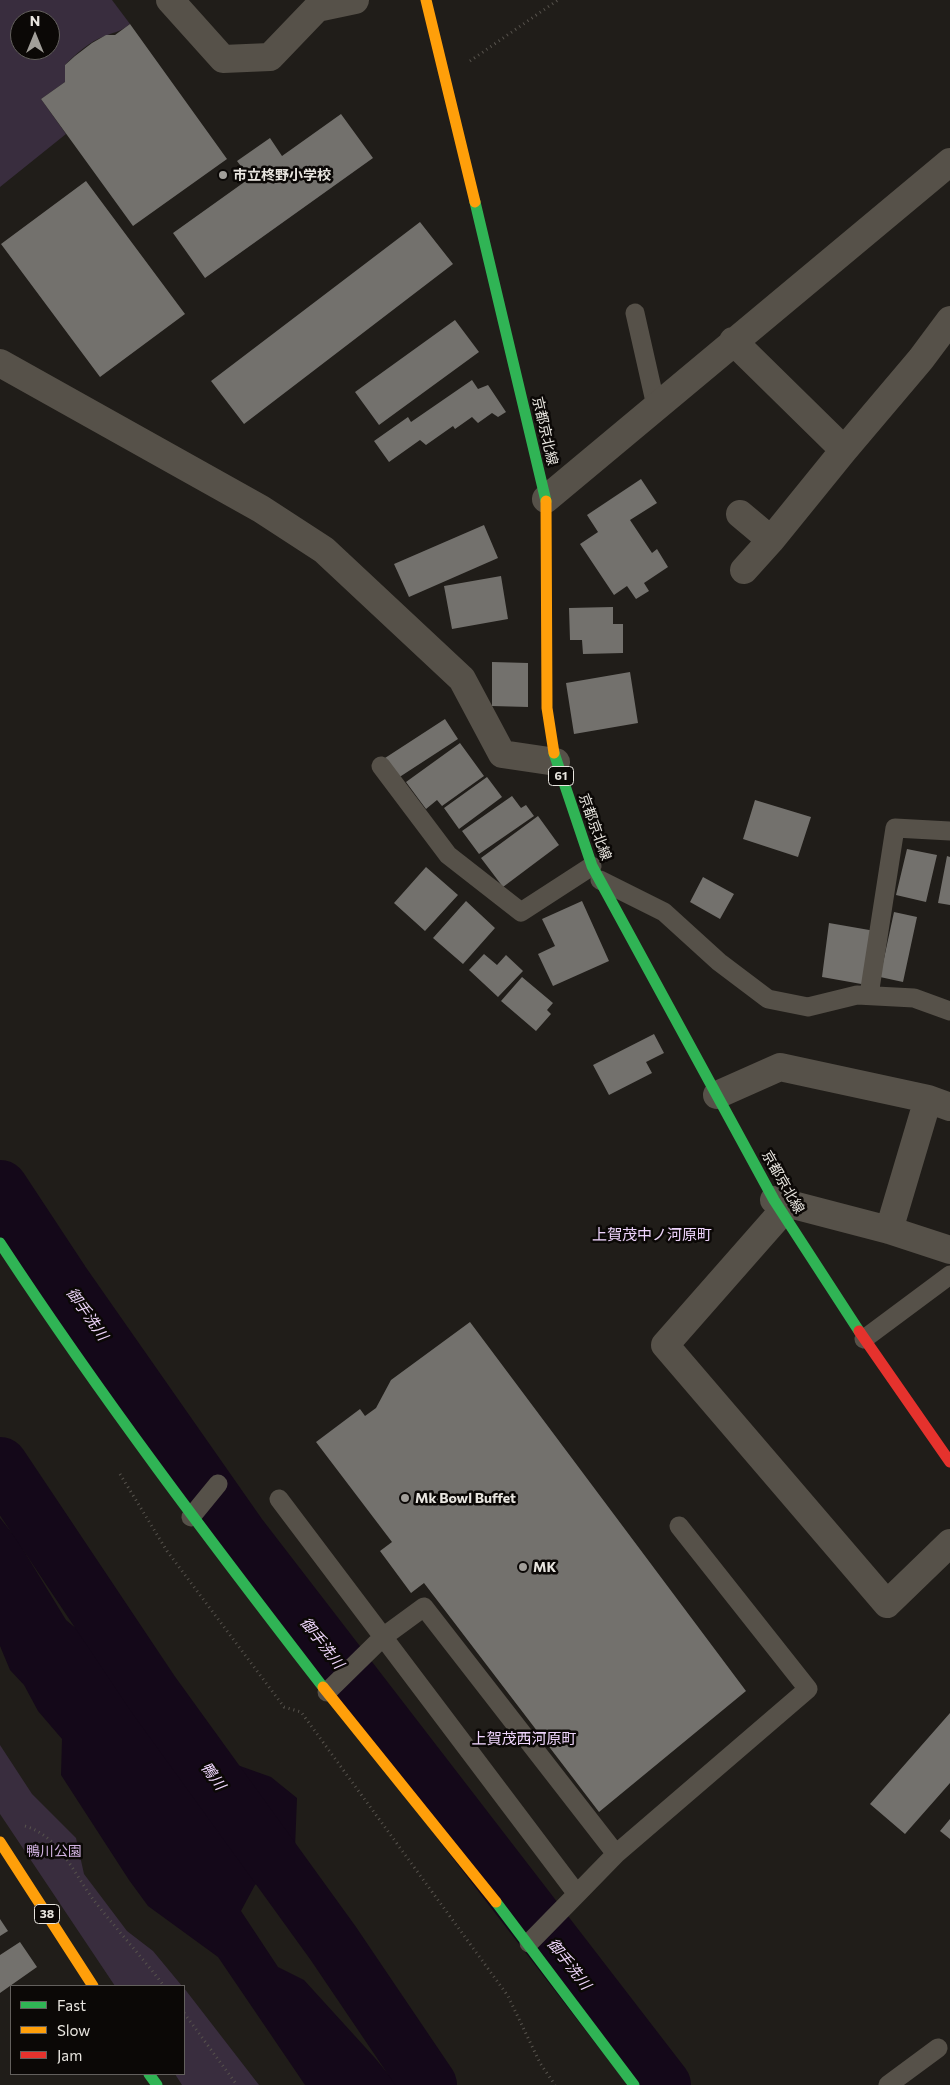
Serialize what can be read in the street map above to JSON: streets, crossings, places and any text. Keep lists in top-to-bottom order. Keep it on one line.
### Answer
{"streets":{"main road":["京都京北線","61","38"]},"districts":["上賀茂中ノ河原町","上賀茂西河原町"],"water":["御手洗川","鴨川"],"parks":["鴨川公園"],"places":["市立柊野小学校","Mk Bowl Buffet","MK"],"legend":["Fast","Slow","Jam"],"north":"top"}
